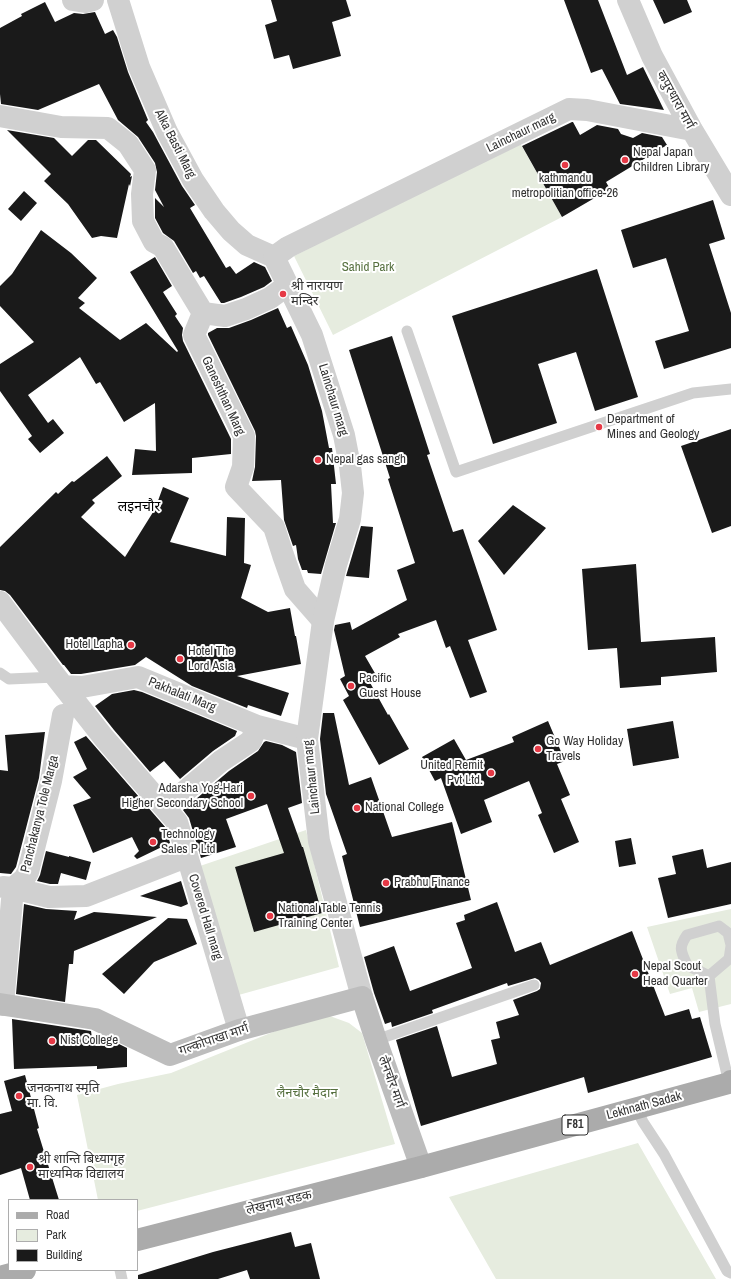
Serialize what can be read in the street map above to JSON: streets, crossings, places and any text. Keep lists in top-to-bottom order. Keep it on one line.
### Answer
{"streets":{"main road":["गल्कोपाखा मार्ग","लैनचौर मार्ग","Lekhnath Sadak","F81","लेखनाथ सडक"],"street":["कपुरधारा मार्ग","Lainchaur marg","Alka Basti Marg","Ganeshthan Marg","Pakhalati Marg","Panchakanya Tole Marga","Covered Hall marg"]},"crossings":[["कपुरधारा मार्ग","Lainchaur marg"],["Lainchaur marg","Alka Basti Marg"],["Lainchaur marg","Ganeshthan Marg"],["Lainchaur marg","Pakhalati Marg"],["Lainchaur marg","गल्कोपाखा मार्ग"],["Lainchaur marg","लैनचौर मार्ग"],["Pakhalati Marg","Covered Hall marg"],["Panchakanya Tole Marga","गल्कोपाखा मार्ग"],["Covered Hall marg","गल्कोपाखा मार्ग"],["गल्कोपाखा मार्ग","लैनचौर मार्ग"],["लैनचौर मार्ग","Lekhnath Sadak"],["लैनचौर मार्ग","लेखनाथ सडक"],["Lekhnath Sadak","लेखनाथ सडक"]],"districts":["लइनचौर"],"parks":["Sahid Park","लैनचौर मैदान"],"places":["Nepal Japan Children Library","kathmandu metropolitian office-26","श्री नारायण मन्दिर","Department of Mines and Geology","Nepal gas sangh","Hotel Lapha","Hotel The Lord Asia","Pacific Guest House","Go Way Holiday Travels","United Remit Pvt Ltd.","Adarsha Yog-Hari Higher Secondary School","National College","Technology Sales P Ltd","Prabhu Finance","National Table Tennis Training Center","Nepal Scout Head Quarter","Nist College","जनकनाथ स्मृति मा. वि.","श्री शान्ति बिध्यागृह माध्यमिक विद्यालय"],"legend":["Road","Park","Building"]}
